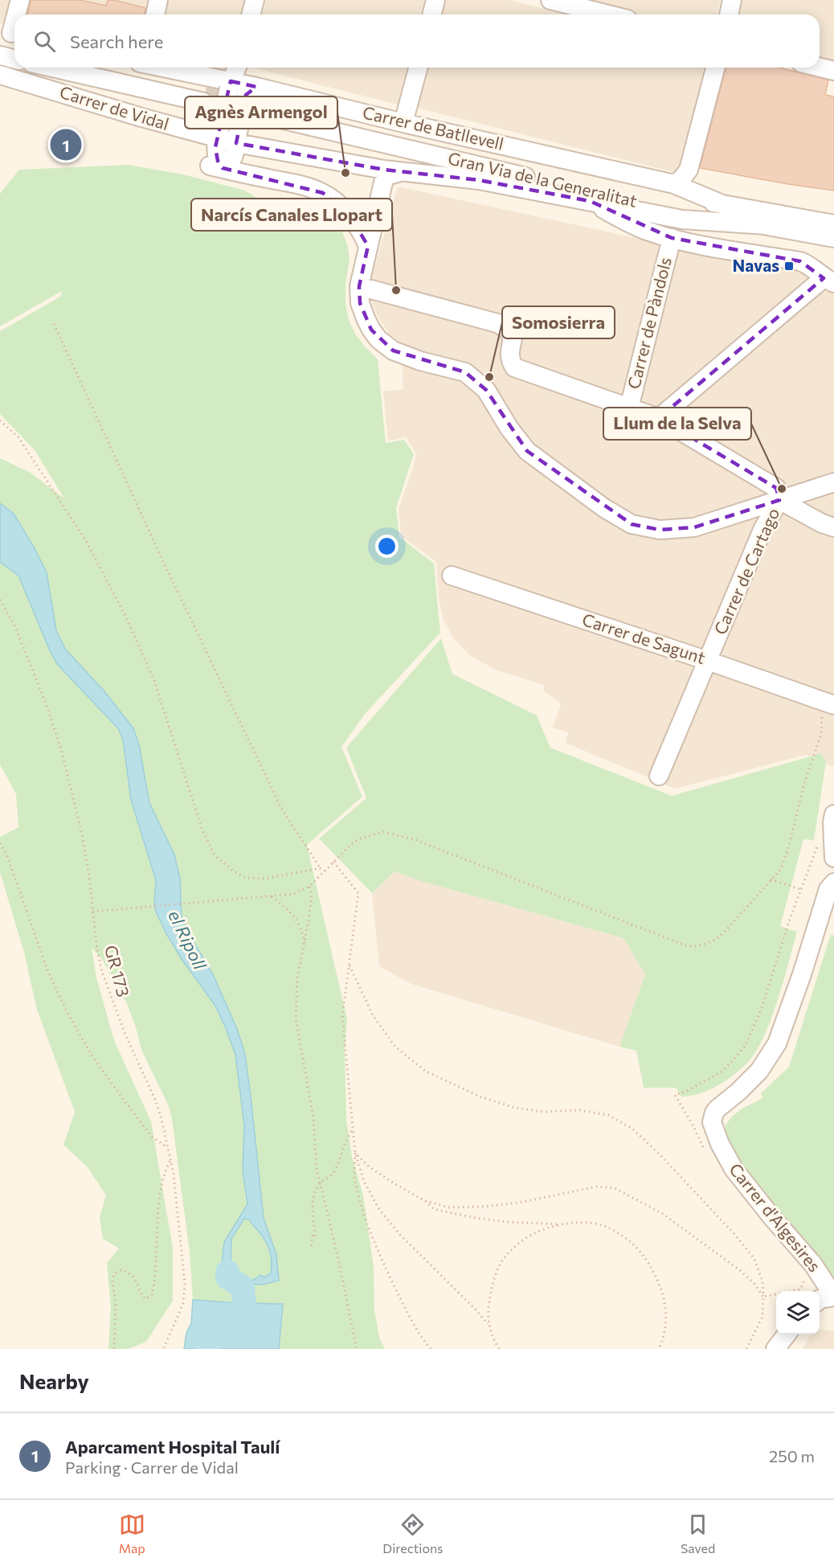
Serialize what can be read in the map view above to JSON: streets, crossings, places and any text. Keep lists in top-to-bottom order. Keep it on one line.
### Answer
{"streets":{"street":["Carrer de Vidal","Carrer de Batllevell","Gran Via de la Generalitat","Carrer de Pàndols","Carrer de Cartago","Carrer de Sagunt","Carrer d'Algesires"],"path":["GR 173"]},"crossings":[["Carrer de Vidal","Gran Via de la Generalitat"],["Carrer de Batllevell","Gran Via de la Generalitat"],["Carrer de Cartago","Carrer de Sagunt"]],"water":["el Ripoll"],"places":{"other":["Agnès Armengol","Narcís Canales Llopart","Somosierra","Llum de la Selva"],"transit":["Navas"]},"page":{"search":"Search here","pins":"1","heading":"Nearby","list":[{"mark":"1","name":"Aparcament Hospital Taulí","note":"Parking · Carrer de Vidal","value":"250 m"}],"nav":["Map","Directions","Saved"]}}
